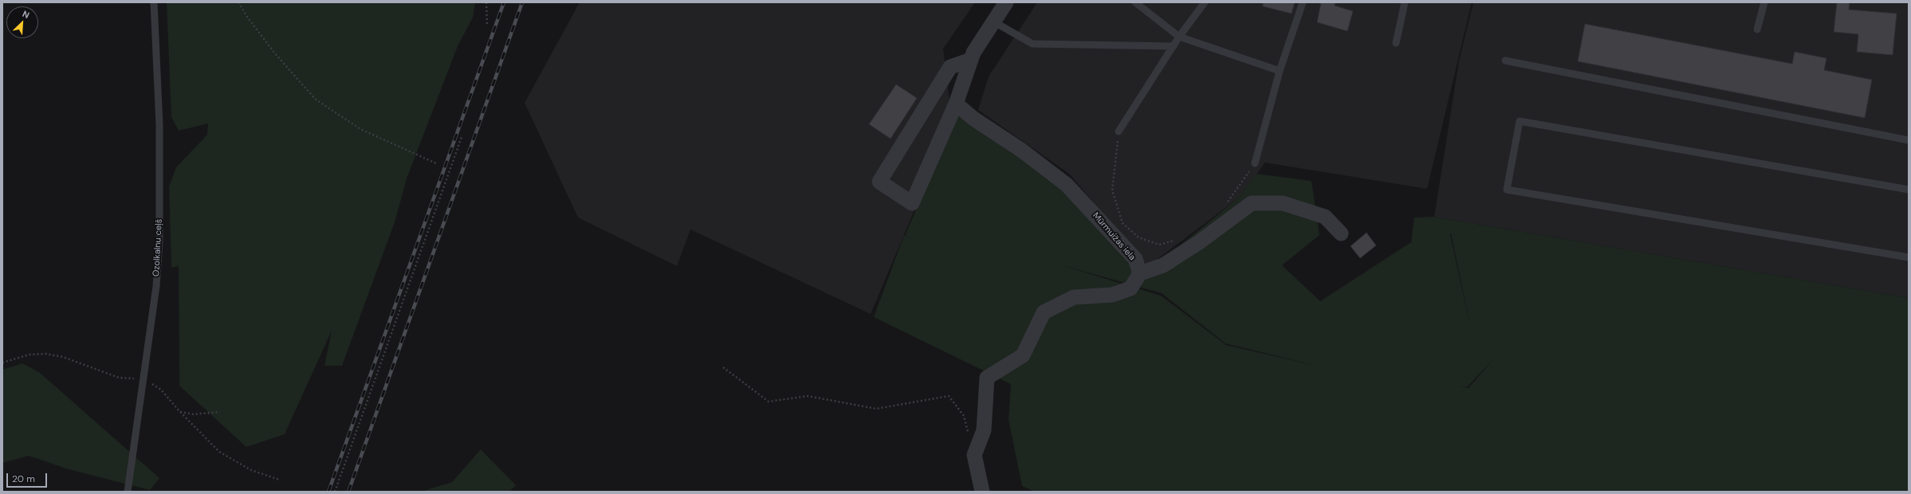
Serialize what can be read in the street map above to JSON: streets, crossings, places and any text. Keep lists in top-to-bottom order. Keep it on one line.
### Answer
{"streets":{"street":["Mūrmuižas iela"],"lane":["Ozolkalnu ceļš"]},"scale_bar":"20 m","north":"top right"}
